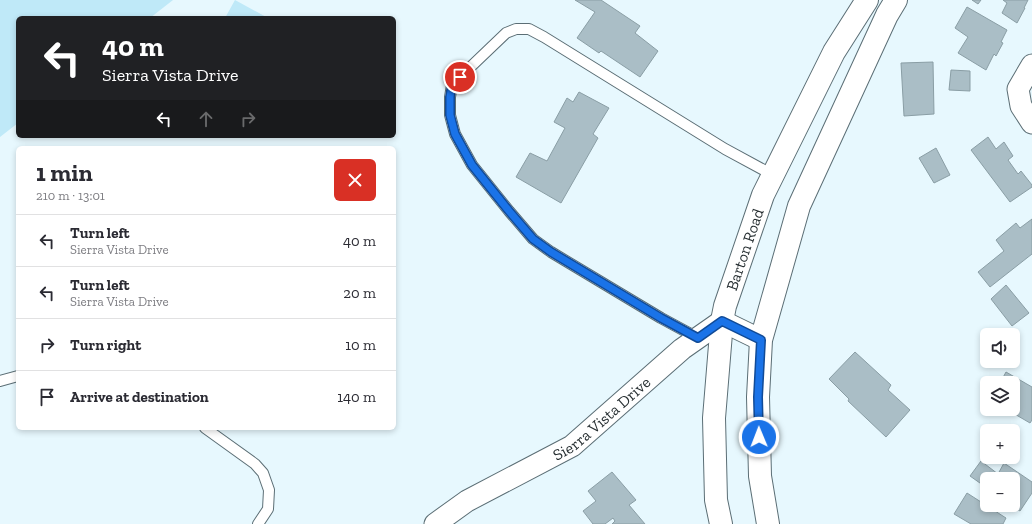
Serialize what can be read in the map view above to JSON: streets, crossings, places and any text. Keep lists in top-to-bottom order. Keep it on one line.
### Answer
{"streets":{"main road":["Barton Road"],"street":["Sierra Vista Drive"]},"crossings":[["Barton Road","Sierra Vista Drive"]],"page":{"turn":["40 m","Sierra Vista Drive"],"heading":["1 min","210 m · 13:01"],"list":[{"name":"Turn left","note":"Sierra Vista Drive","value":"40 m"},{"name":"Turn left","note":"Sierra Vista Drive","value":"20 m"},{"name":"Turn right","value":"10 m"},{"name":"Arrive at destination","value":"140 m"}],"map_buttons":["+","−"]}}
